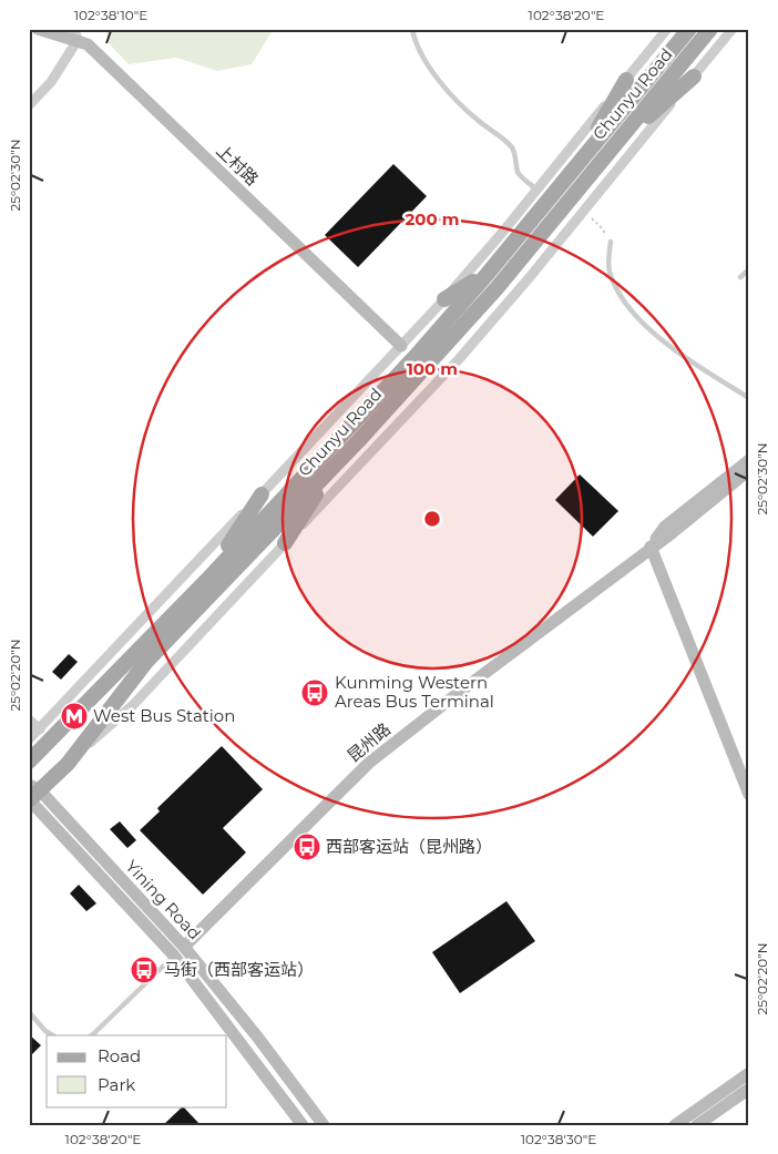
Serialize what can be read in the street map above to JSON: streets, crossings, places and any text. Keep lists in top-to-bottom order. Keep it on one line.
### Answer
{"streets":{"main road":["Chunyu Road","上村路","昆州路","Yining Road"]},"crossings":[["Chunyu Road","Yining Road"],["昆州路","Yining Road"]],"places":{"bus stop":["Kunming Western Areas Bus Terminal","西部客运站（昆州路）","马街（西部客运站）"],"metro station":["West Bus Station"]},"legend":["Road","Park"],"coordinates":["102°38'10\"E","102°38'20\"E","25°02'30\"N","25°02'20\"N","102°38'30\"E"],"rings":["200 m","100 m"]}
